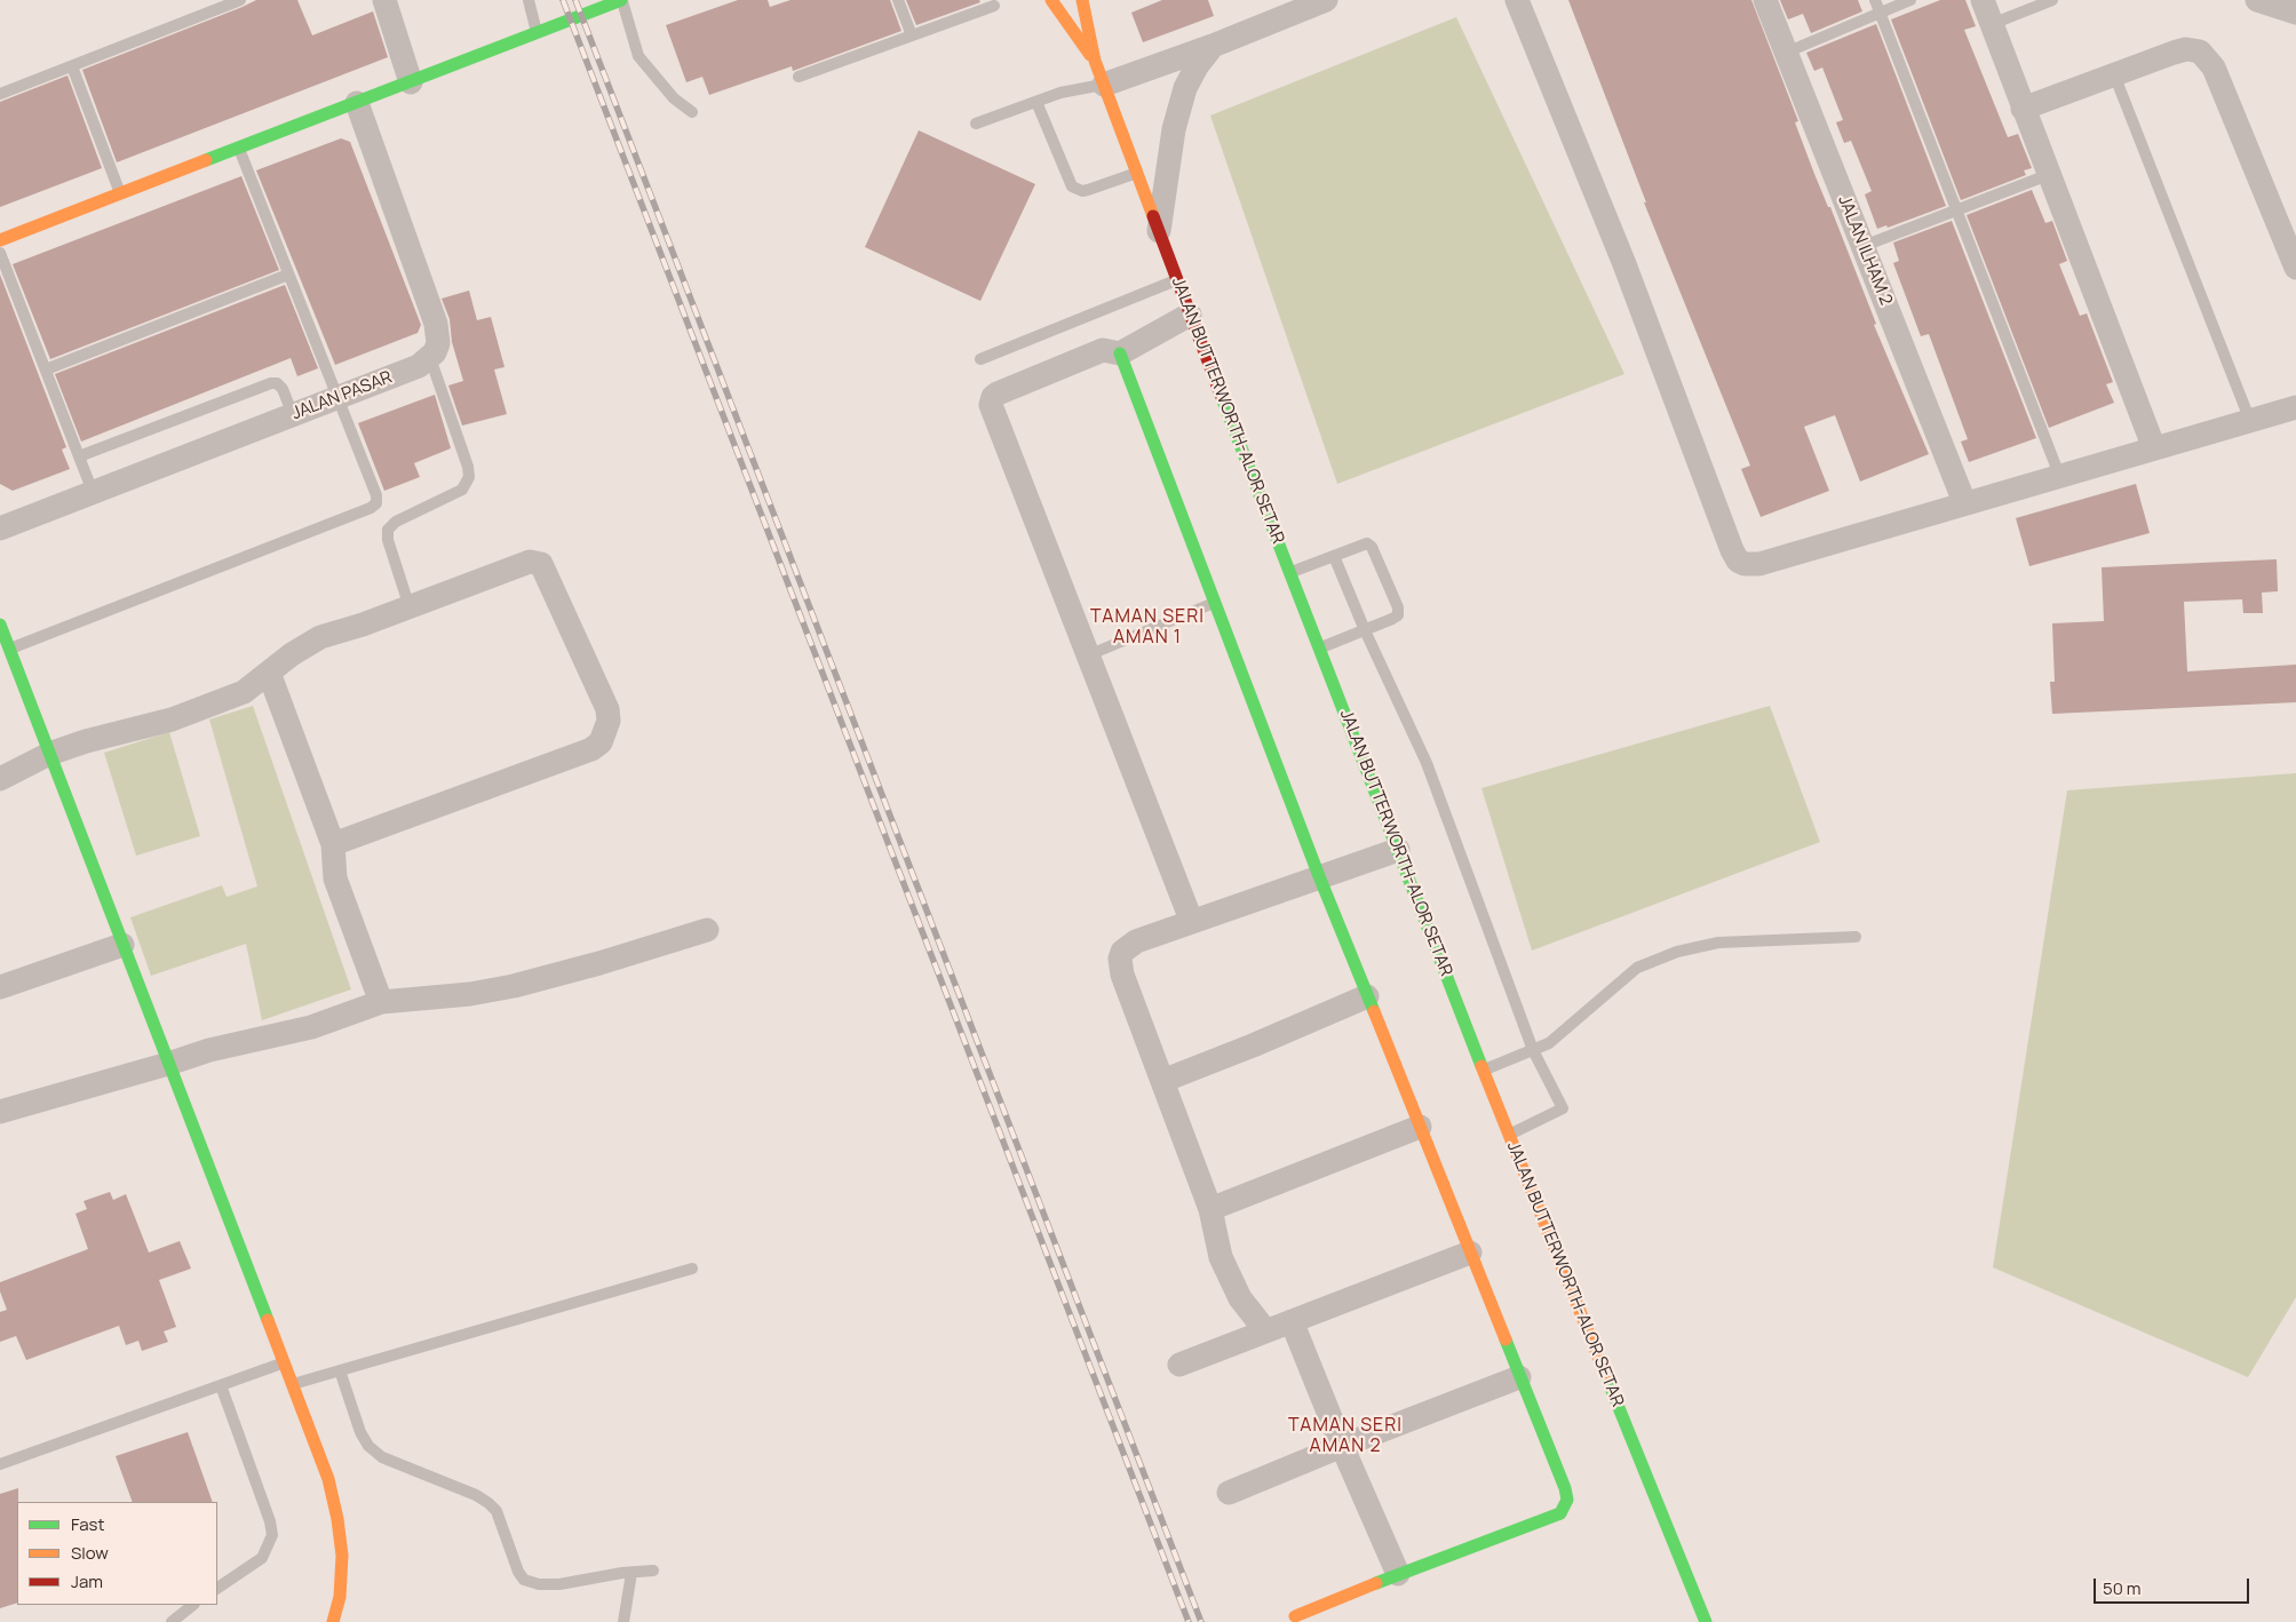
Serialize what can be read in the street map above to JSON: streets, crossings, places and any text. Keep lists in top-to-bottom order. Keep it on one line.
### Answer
{"streets":{"main road":["JALAN BUTTERWORTH-ALOR SETAR"],"street":["JALAN ILHAM 2","JALAN PASAR"]},"districts":["TAMAN SERI AMAN 1","TAMAN SERI AMAN 2"],"legend":["Fast","Slow","Jam"],"scale_bar":"50 m"}
